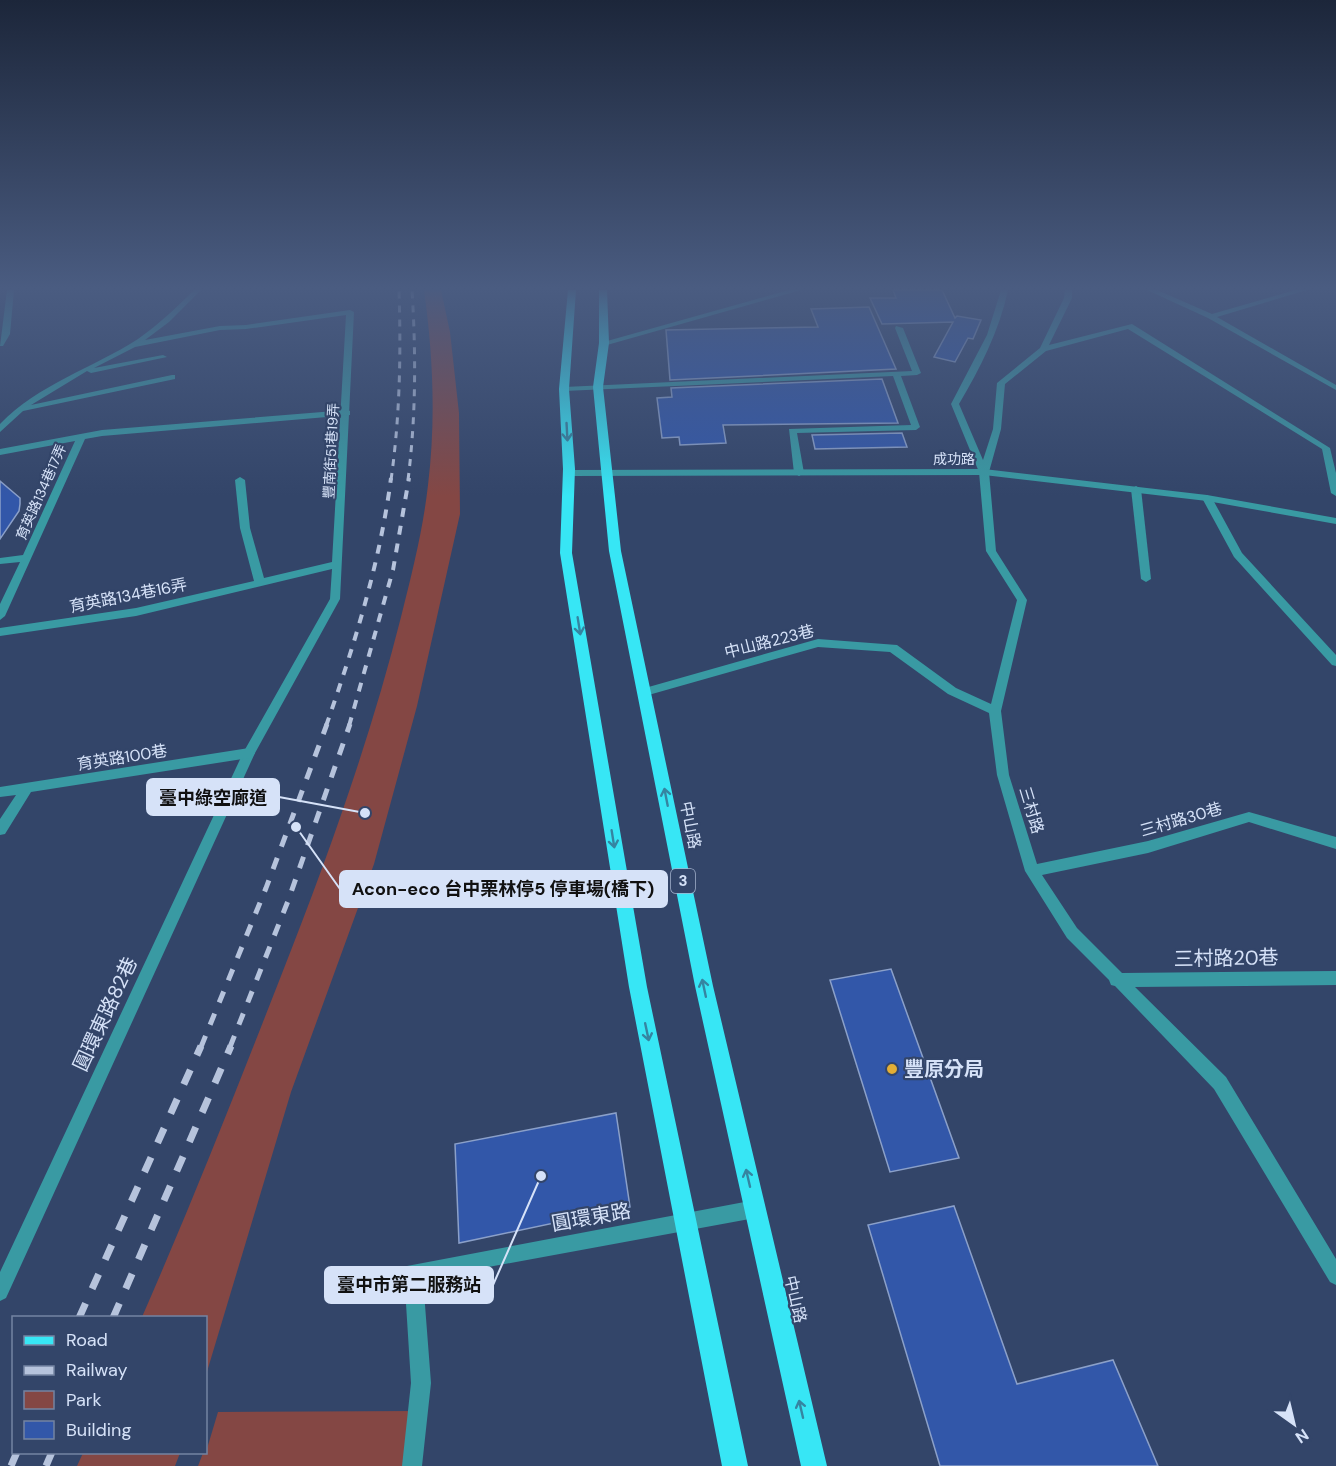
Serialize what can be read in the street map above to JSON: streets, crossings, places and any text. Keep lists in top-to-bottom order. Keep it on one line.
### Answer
{"streets":{"main road":["中山路","3"],"street":["豐南街51巷19弄","成功路","育英路134巷17弄","育英路134巷16弄","中山路223巷","育英路100巷","三村路","三村路30巷","三村路20巷","圓環東路82巷","圓環東路"]},"crossings":[["豐南街51巷19弄","育英路134巷16弄"],["豐南街51巷19弄","育英路100巷"],["豐南街51巷19弄","圓環東路82巷"],["成功路","三村路"],["成功路","中山路"],["中山路223巷","三村路"],["中山路223巷","中山路"],["育英路100巷","圓環東路82巷"],["三村路","三村路30巷"],["三村路","三村路20巷"],["中山路","圓環東路"]],"places":["臺中綠空廊道","Acon-eco 台中栗林停5 停車場(橋下)","豐原分局","臺中市第二服務站"],"legend":["Road","Railway","Park","Building"],"north":"bottom right"}
